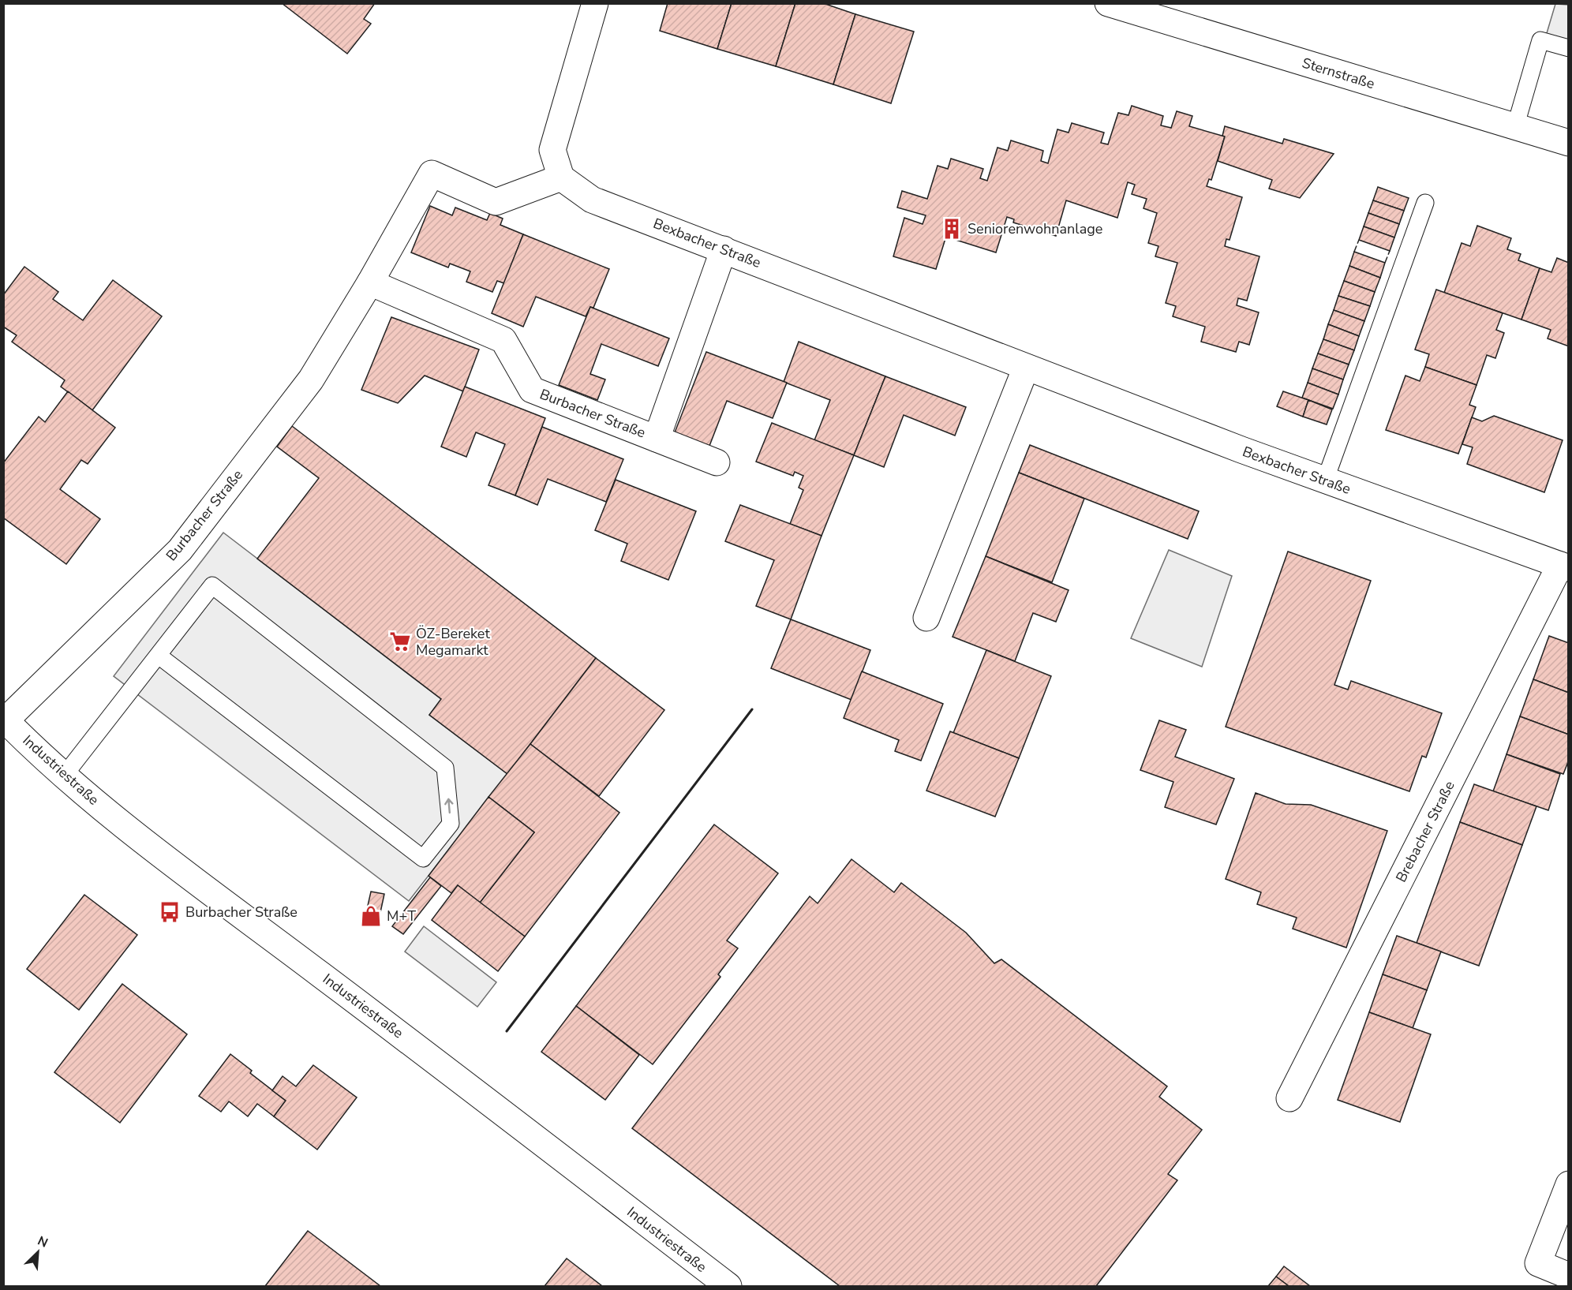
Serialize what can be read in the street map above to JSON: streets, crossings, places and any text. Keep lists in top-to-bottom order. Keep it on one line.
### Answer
{"streets":{"street":["Sternstraße","Bexbacher Straße","Burbacher Straße","Industriestraße","Brebacher Straße"]},"crossings":[["Bexbacher Straße","Burbacher Straße"],["Bexbacher Straße","Brebacher Straße"],["Burbacher Straße","Industriestraße"]],"places":{"building":["Seniorenwohnanlage"],"supermarket":["ÖZ-Bereket Megamarkt"],"bus stop":["Burbacher Straße"],"shop":["M+T"]},"north":"top right"}
